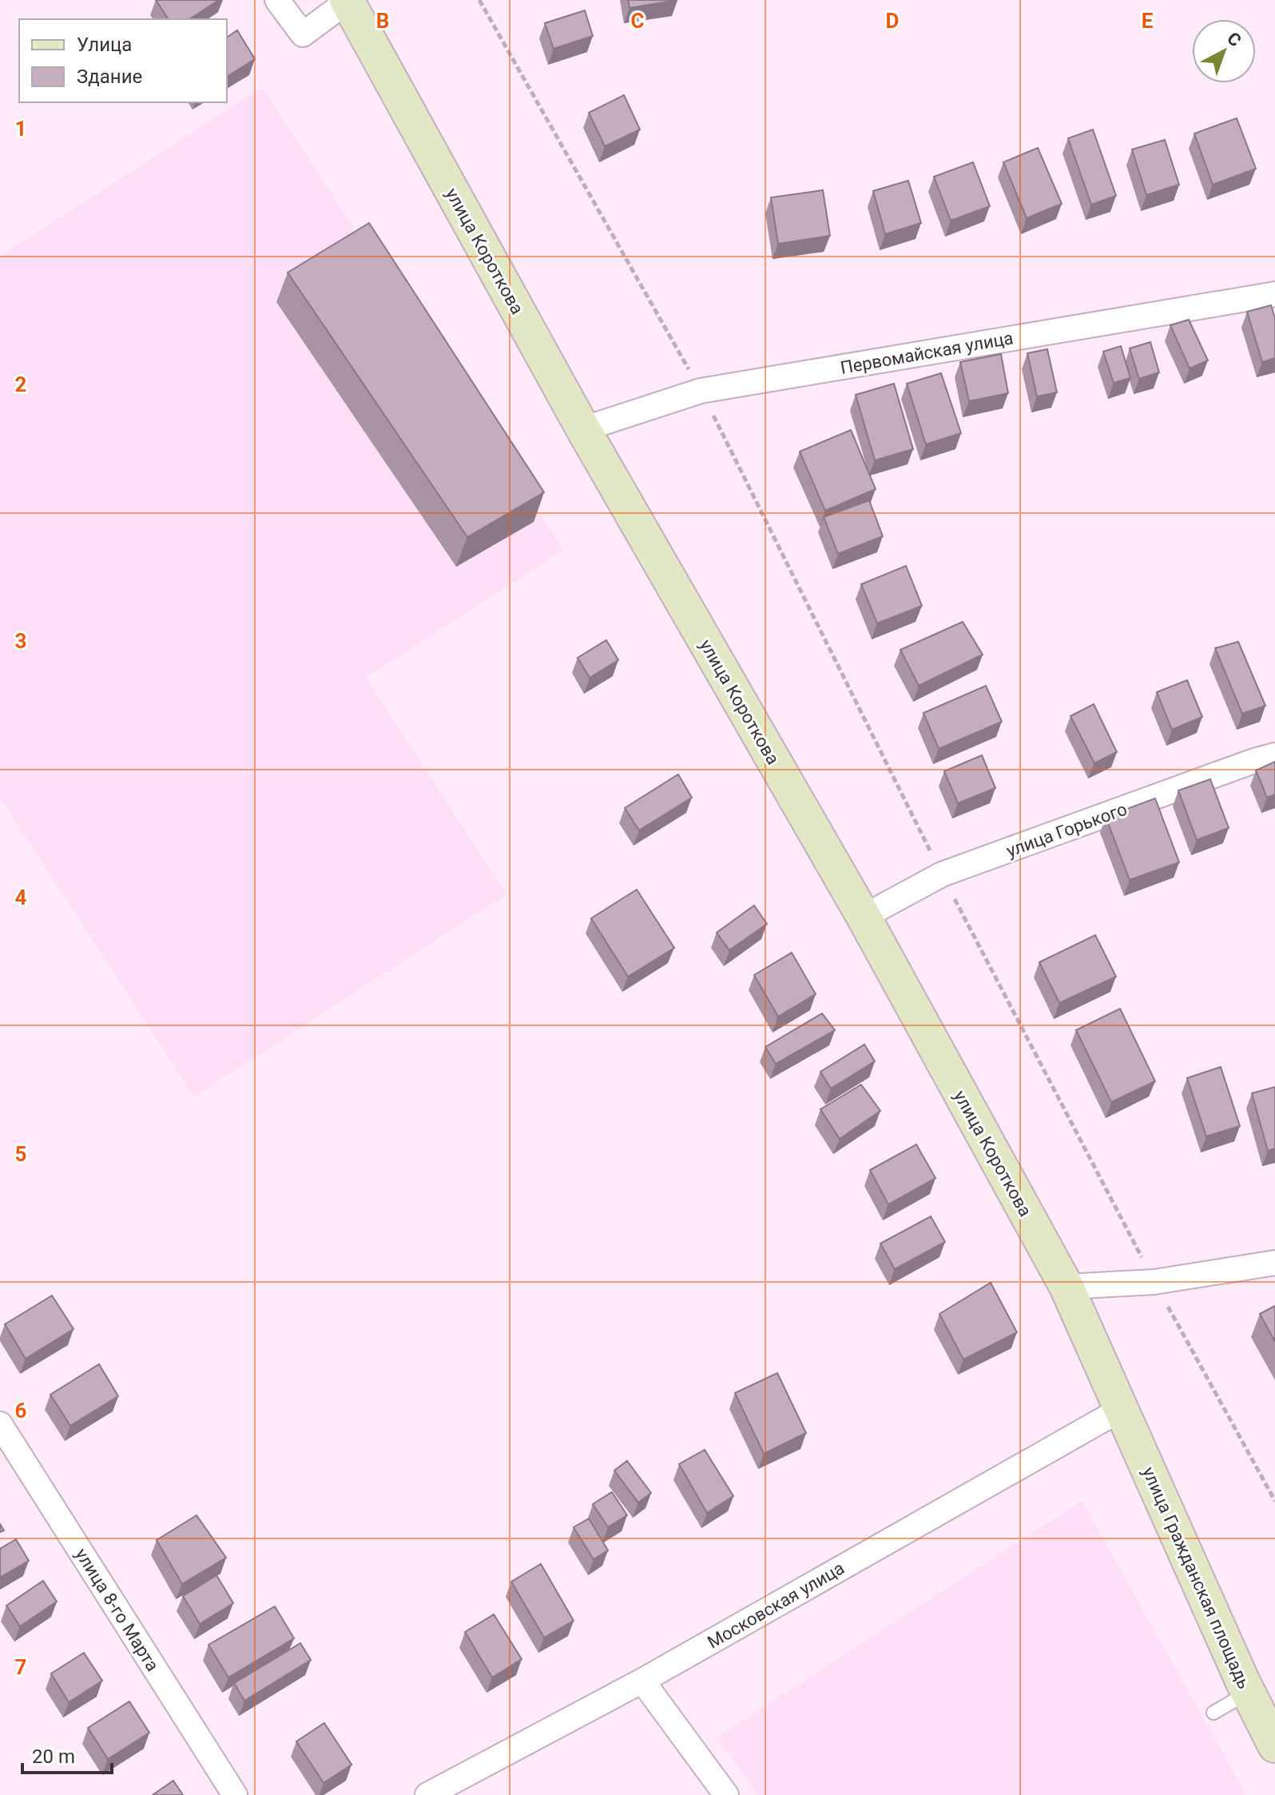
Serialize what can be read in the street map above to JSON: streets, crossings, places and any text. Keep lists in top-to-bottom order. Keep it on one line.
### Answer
{"streets":{"street":["улица Короткова","Первомайская улица","улица Горького","улица Гражданская площадь","Московская улица","улица 8-го Марта"]},"crossings":[["улица Короткова","Первомайская улица"],["улица Короткова","улица Горького"],["улица Короткова","улица Гражданская площадь"],["улица Короткова","Московская улица"],["улица Гражданская площадь","Московская улица"]],"legend":["Улица","Здание"],"scale_bar":"20 m","north":"top right","grid":{"columns":["B","C","D","E"],"rows":["1","2","3","4","5","6","7"]}}
